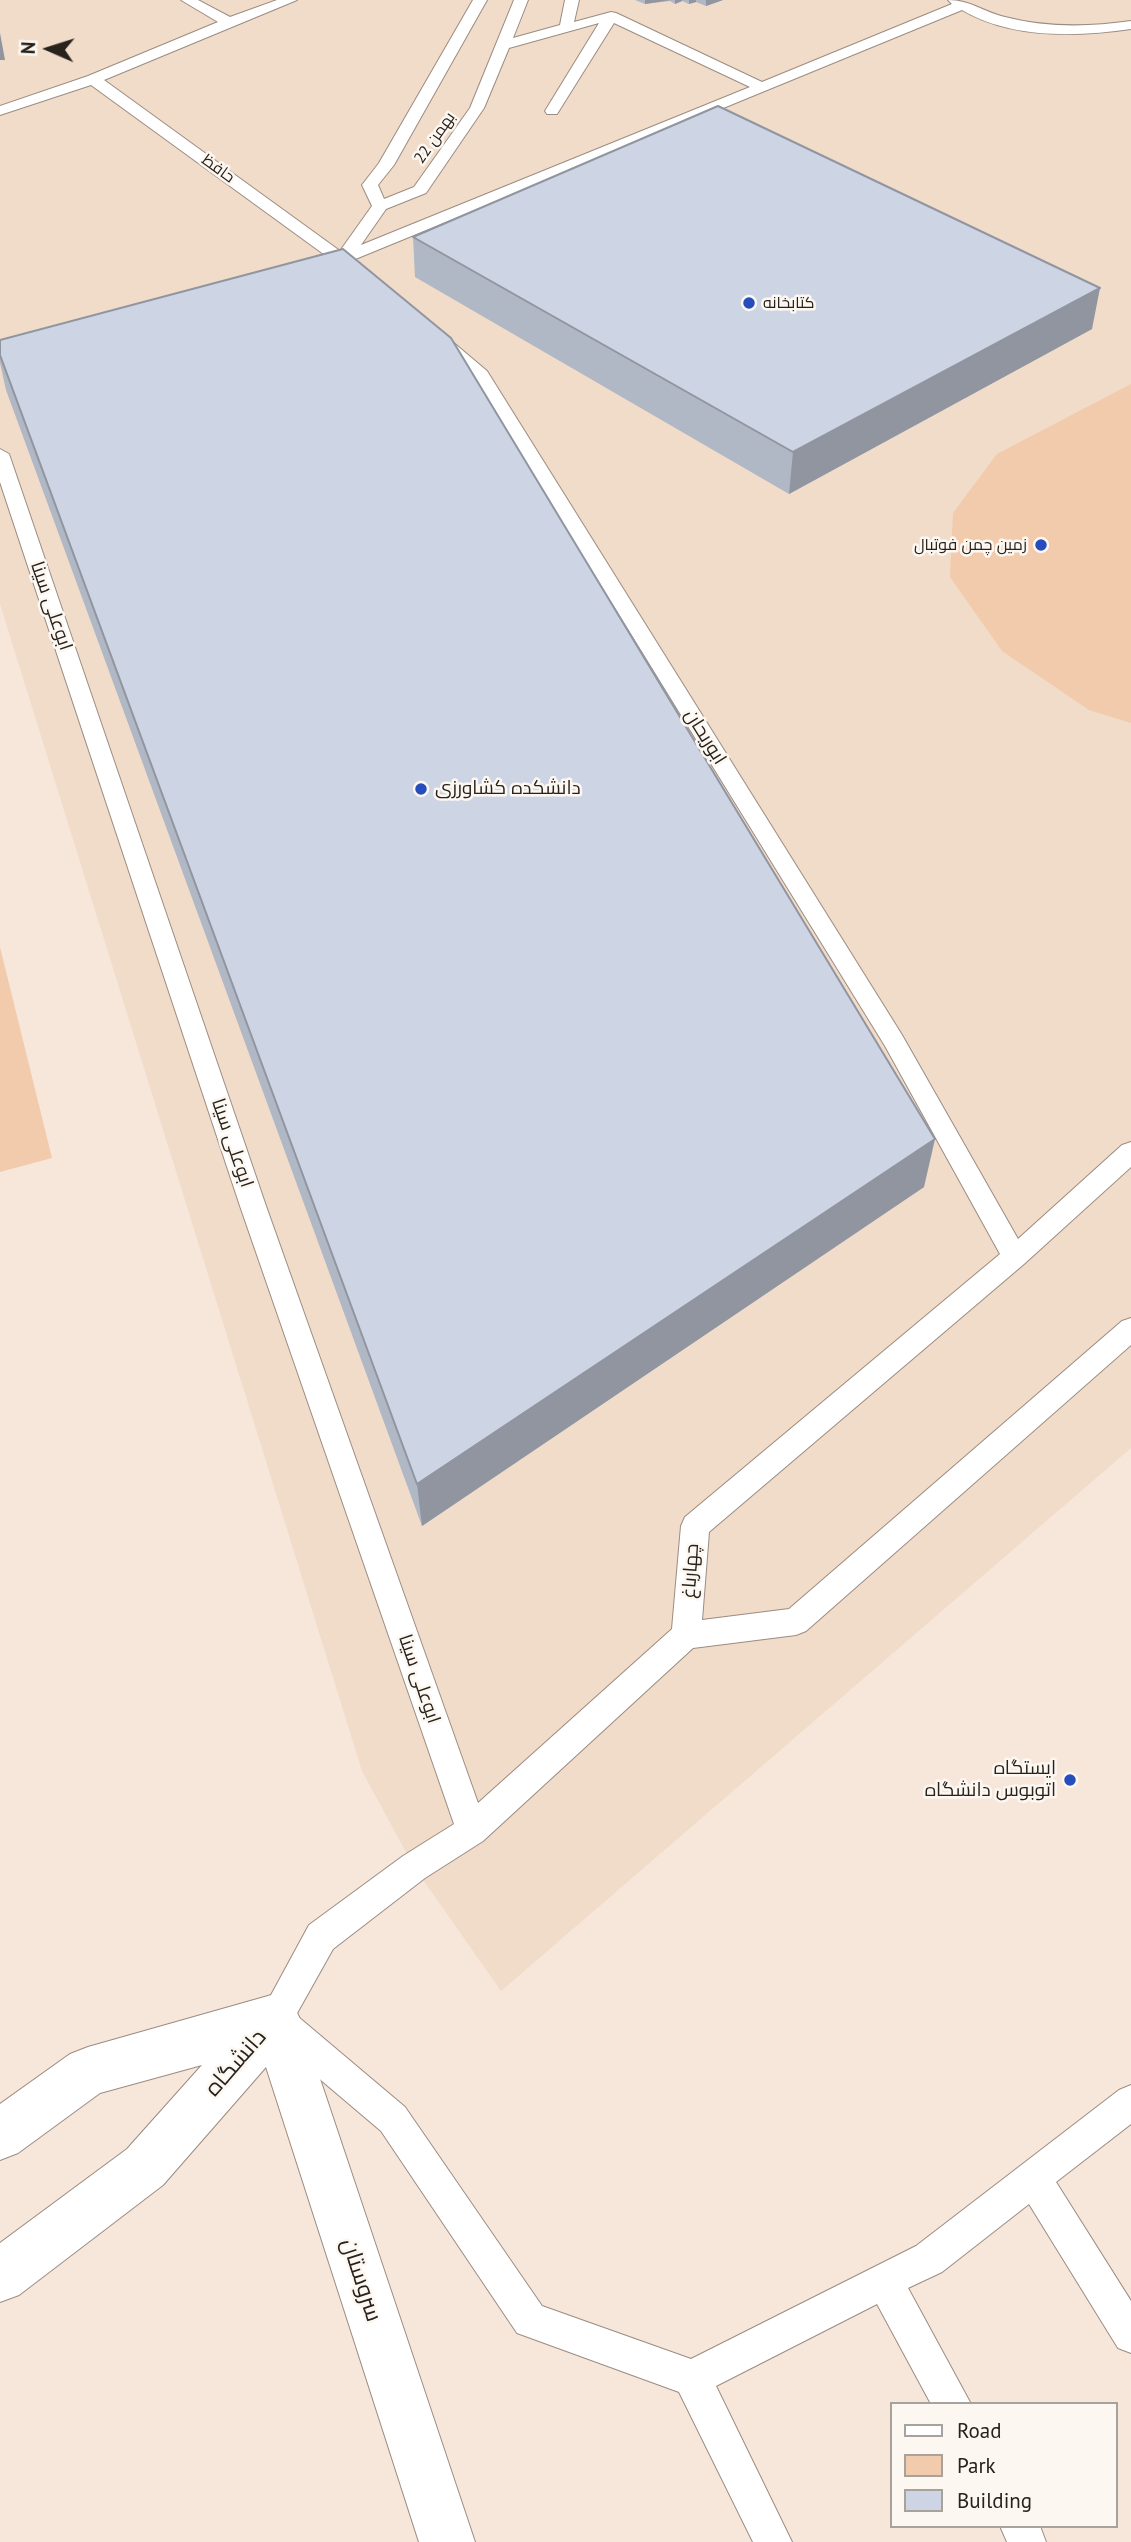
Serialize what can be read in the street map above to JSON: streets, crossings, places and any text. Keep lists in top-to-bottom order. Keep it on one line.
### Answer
{"streets":{"street":["دانشگاه","سروستان"],"lane":["22 بهمن","حافظ","ابوعلی سینا","ابوریحان","چهارباغ"]},"crossings":[["ابوریحان","چهارباغ"],["دانشگاه","سروستان"]],"places":["کتابخانه","زمین چمن فوتبال","دانشکده کشاورزی","ایستگاه اتوبوس دانشگاه"],"legend":["Road","Park","Building"],"north":"left"}
